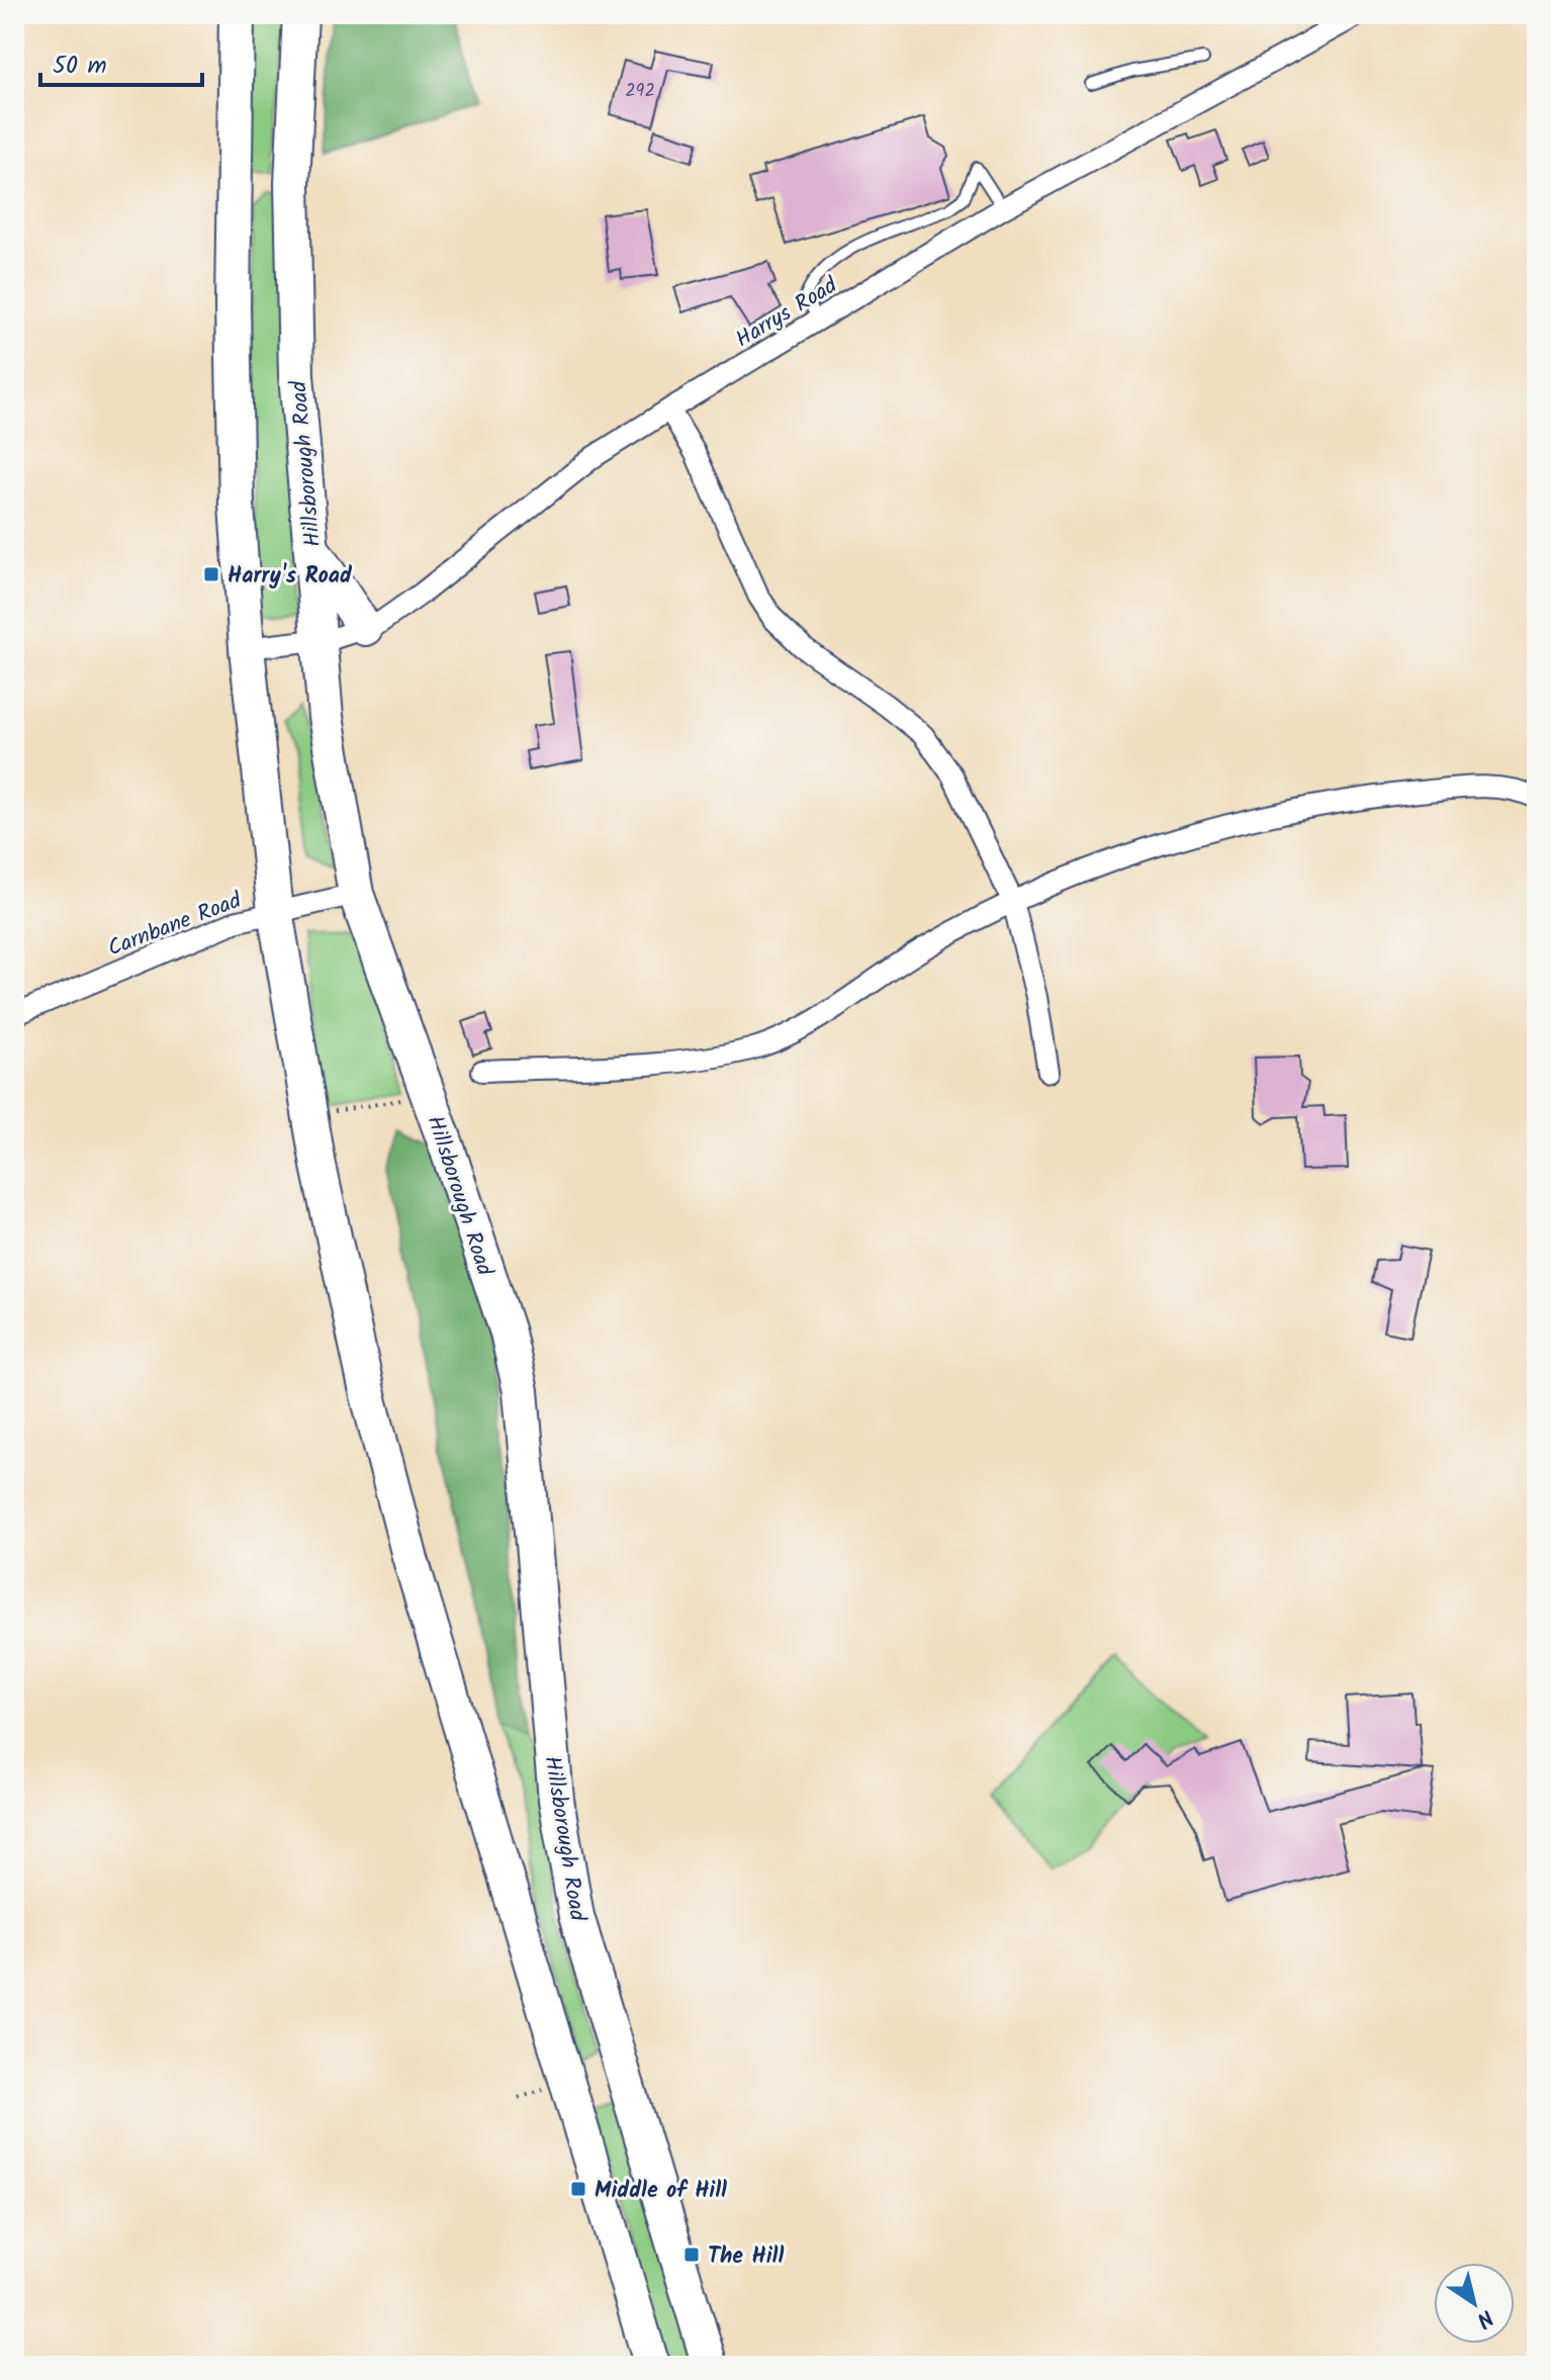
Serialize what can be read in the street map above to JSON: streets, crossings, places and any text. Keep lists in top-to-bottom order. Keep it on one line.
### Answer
{"streets":{"highway":["Hillsborough Road"],"street":["Harrys Road","Carnbane Road"]},"crossings":[["Harrys Road","Hillsborough Road"],["Hillsborough Road","Carnbane Road"]],"places":{"transit":["Harry's Road","Middle of Hill","The Hill"]},"house_numbers":["292"],"scale_bar":"50 m","north":"bottom right"}
